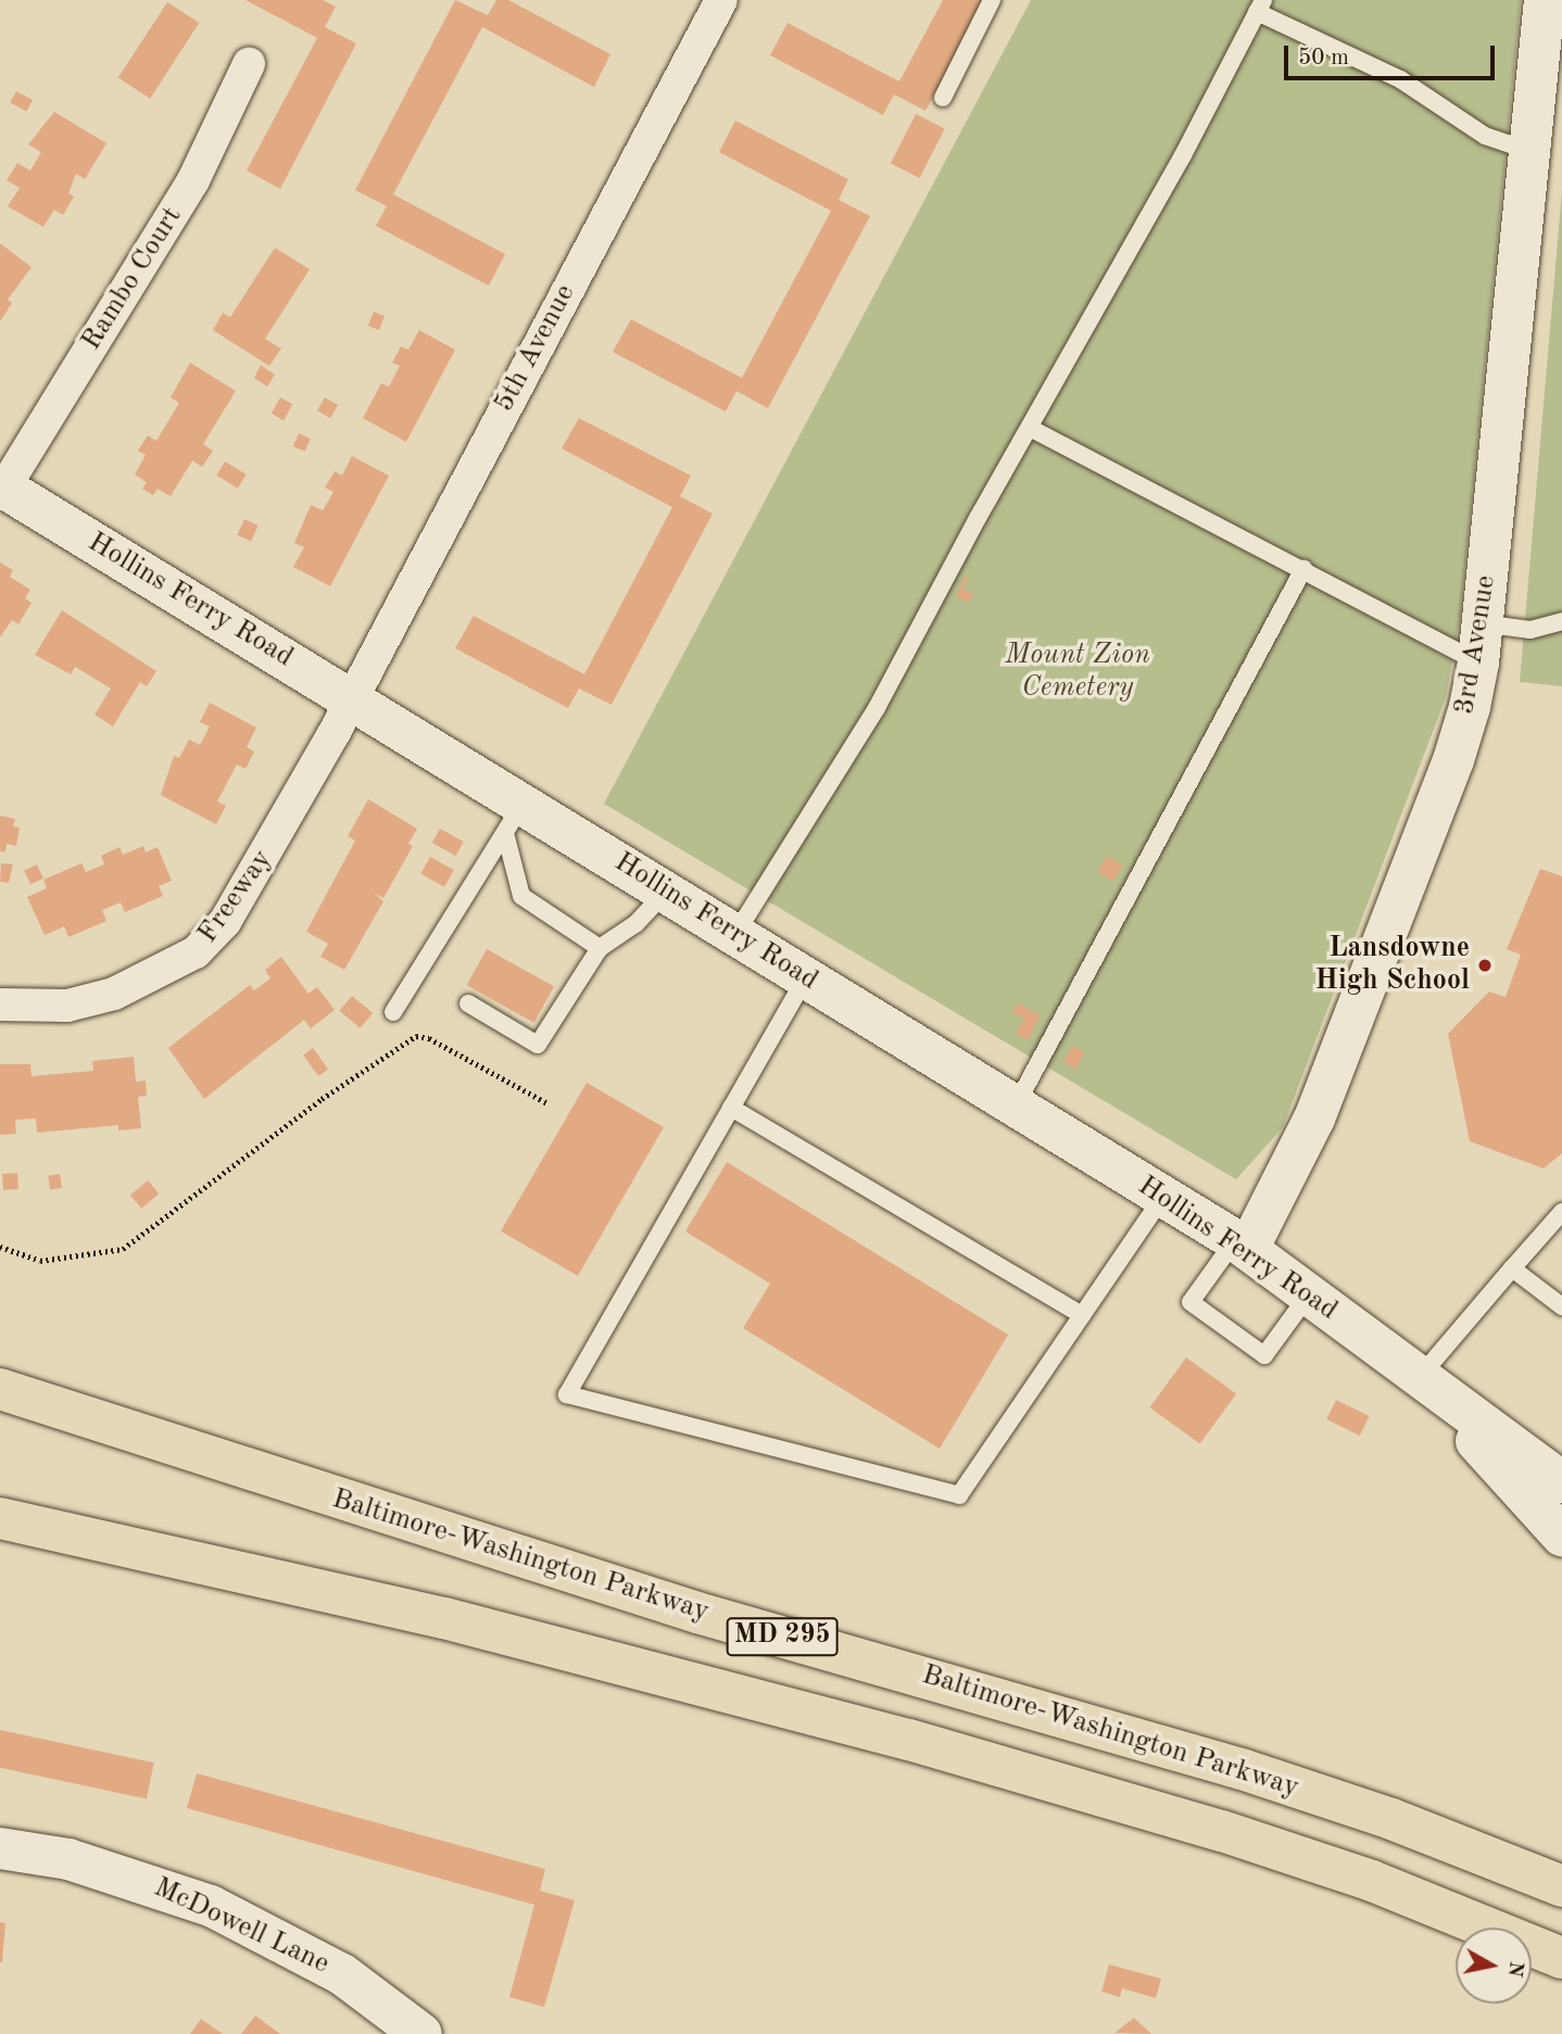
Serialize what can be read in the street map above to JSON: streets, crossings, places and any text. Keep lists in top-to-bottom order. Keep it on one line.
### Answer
{"streets":{"highway":["Baltimore-Washington Parkway","MD 295"],"street":["Rambo Court","5th Avenue","Hollins Ferry Road","3rd Avenue","Freeway","McDowell Lane"]},"crossings":[["Rambo Court","Hollins Ferry Road"],["5th Avenue","Hollins Ferry Road"],["5th Avenue","Freeway"],["Hollins Ferry Road","3rd Avenue"],["Hollins Ferry Road","Freeway"]],"parks":["Mount Zion Cemetery"],"places":["Lansdowne High School"],"scale_bar":"50 m","north":"right"}
